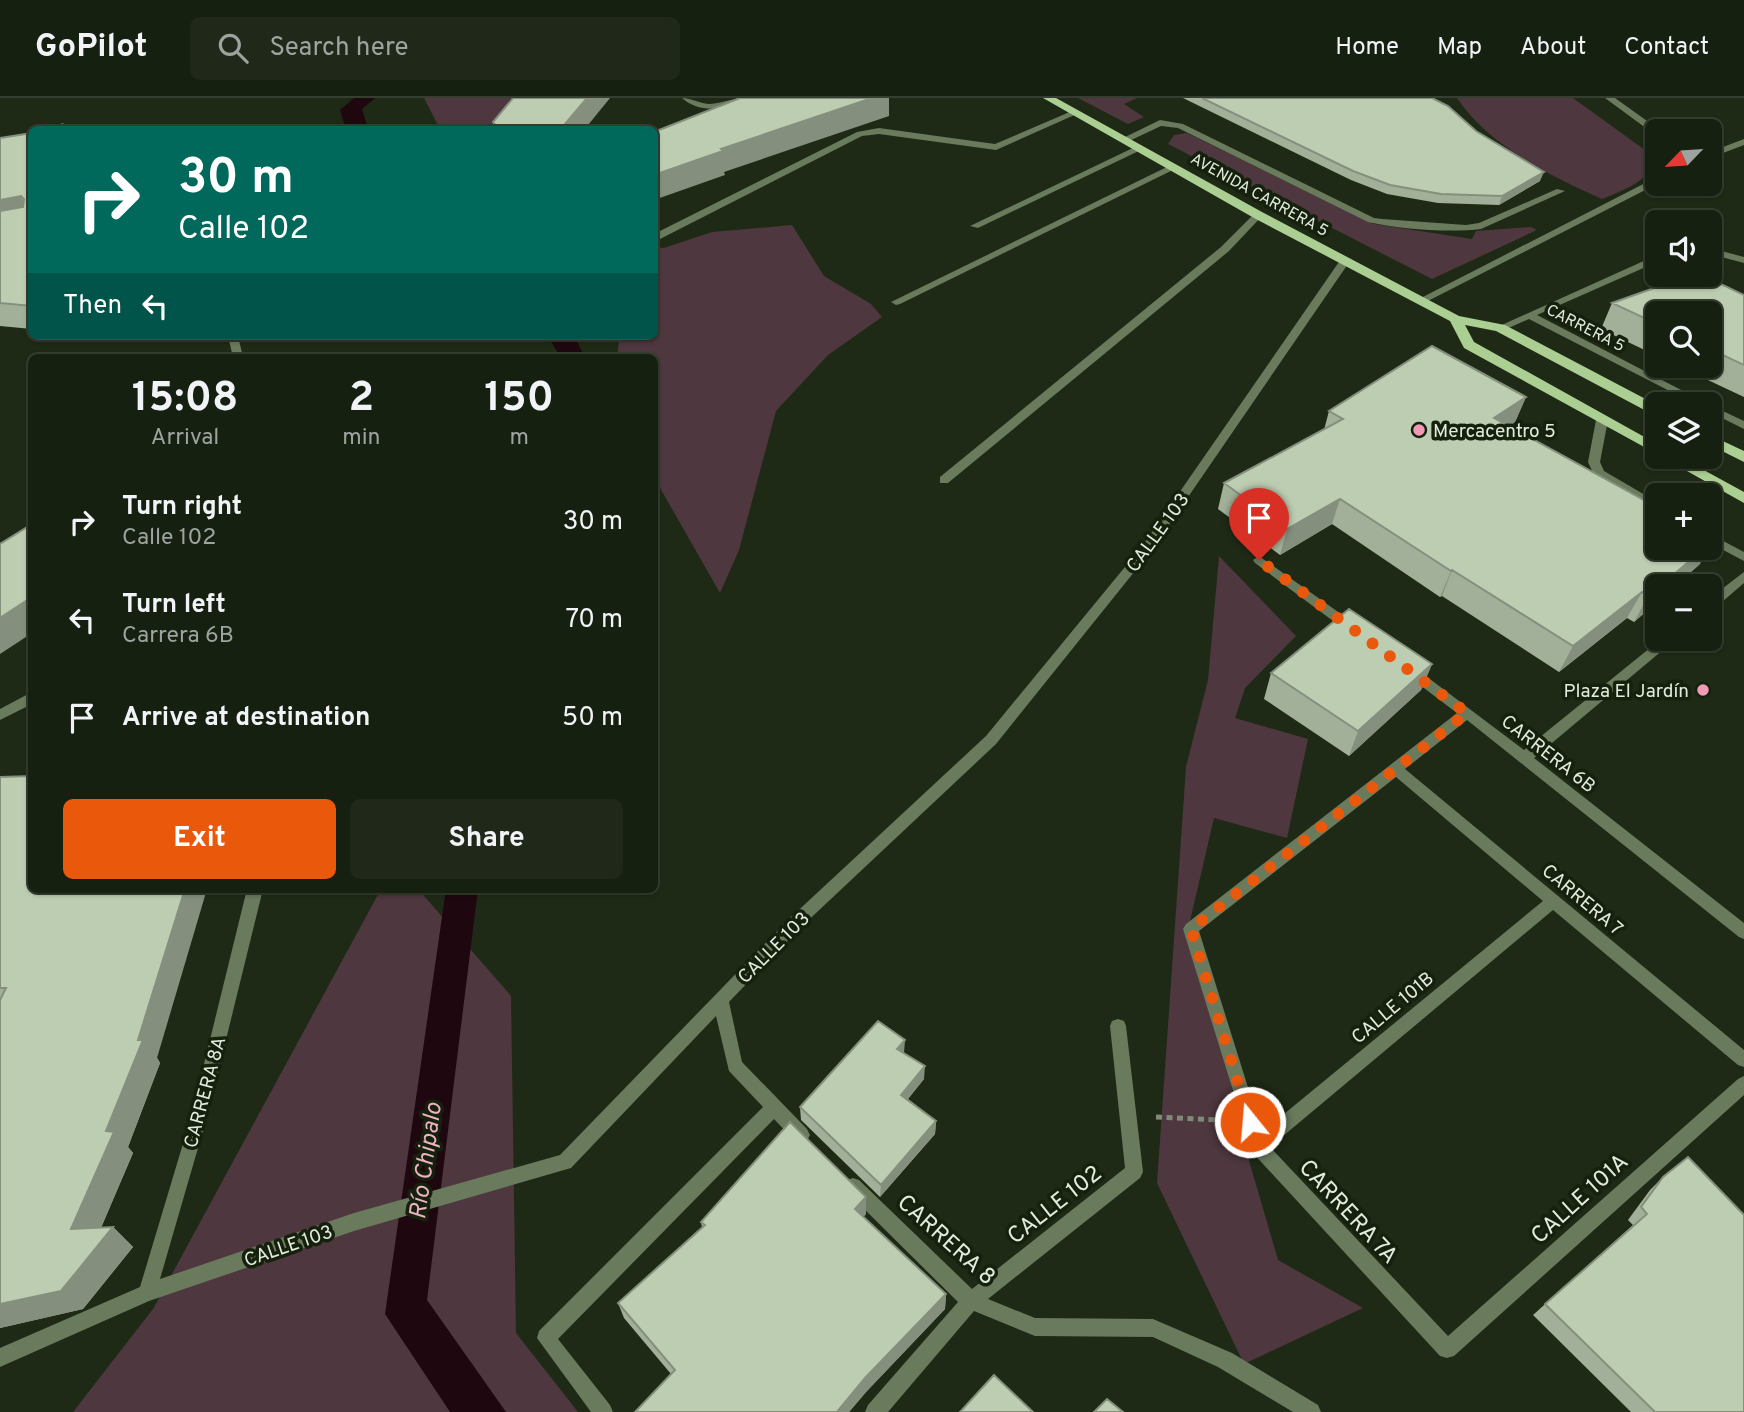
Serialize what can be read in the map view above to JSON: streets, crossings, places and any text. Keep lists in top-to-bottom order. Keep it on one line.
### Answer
{"streets":{"main road":["AVENIDA CARRERA 5"],"street":["CARRERA 5","CALLE 103","CARRERA 6B","CARRERA 7","CALLE 101B","CARRERA 8A","CALLE 101A","CALLE 102","CARRERA 7A","CARRERA 8"]},"crossings":[["AVENIDA CARRERA 5","CALLE 103"],["CALLE 103","CARRERA 8A"],["CARRERA 7","CALLE 101B"],["CARRERA 7","CARRERA 7A"],["CALLE 101B","CARRERA 7A"],["CALLE 101A","CARRERA 7A"],["CALLE 102","CARRERA 8"]],"water":["Río Chipalo"],"places":["Mercacentro 5","Plaza El Jardín"],"north":"bottom left","page":{"header":"GoPilot","search":"Search here","nav":["Home","Map","About","Contact"],"map_buttons":["+","−"],"turn":["30 m","Calle 102"],"then":"Then","eta":["15:08","Arrival","2","min","150","m"],"list":[{"name":"Turn right","note":"Calle 102","value":"30 m"},{"name":"Turn left","note":"Carrera 6B","value":"70 m"},{"name":"Arrive at destination","value":"50 m"}],"buttons":["Exit","Share"]}}
